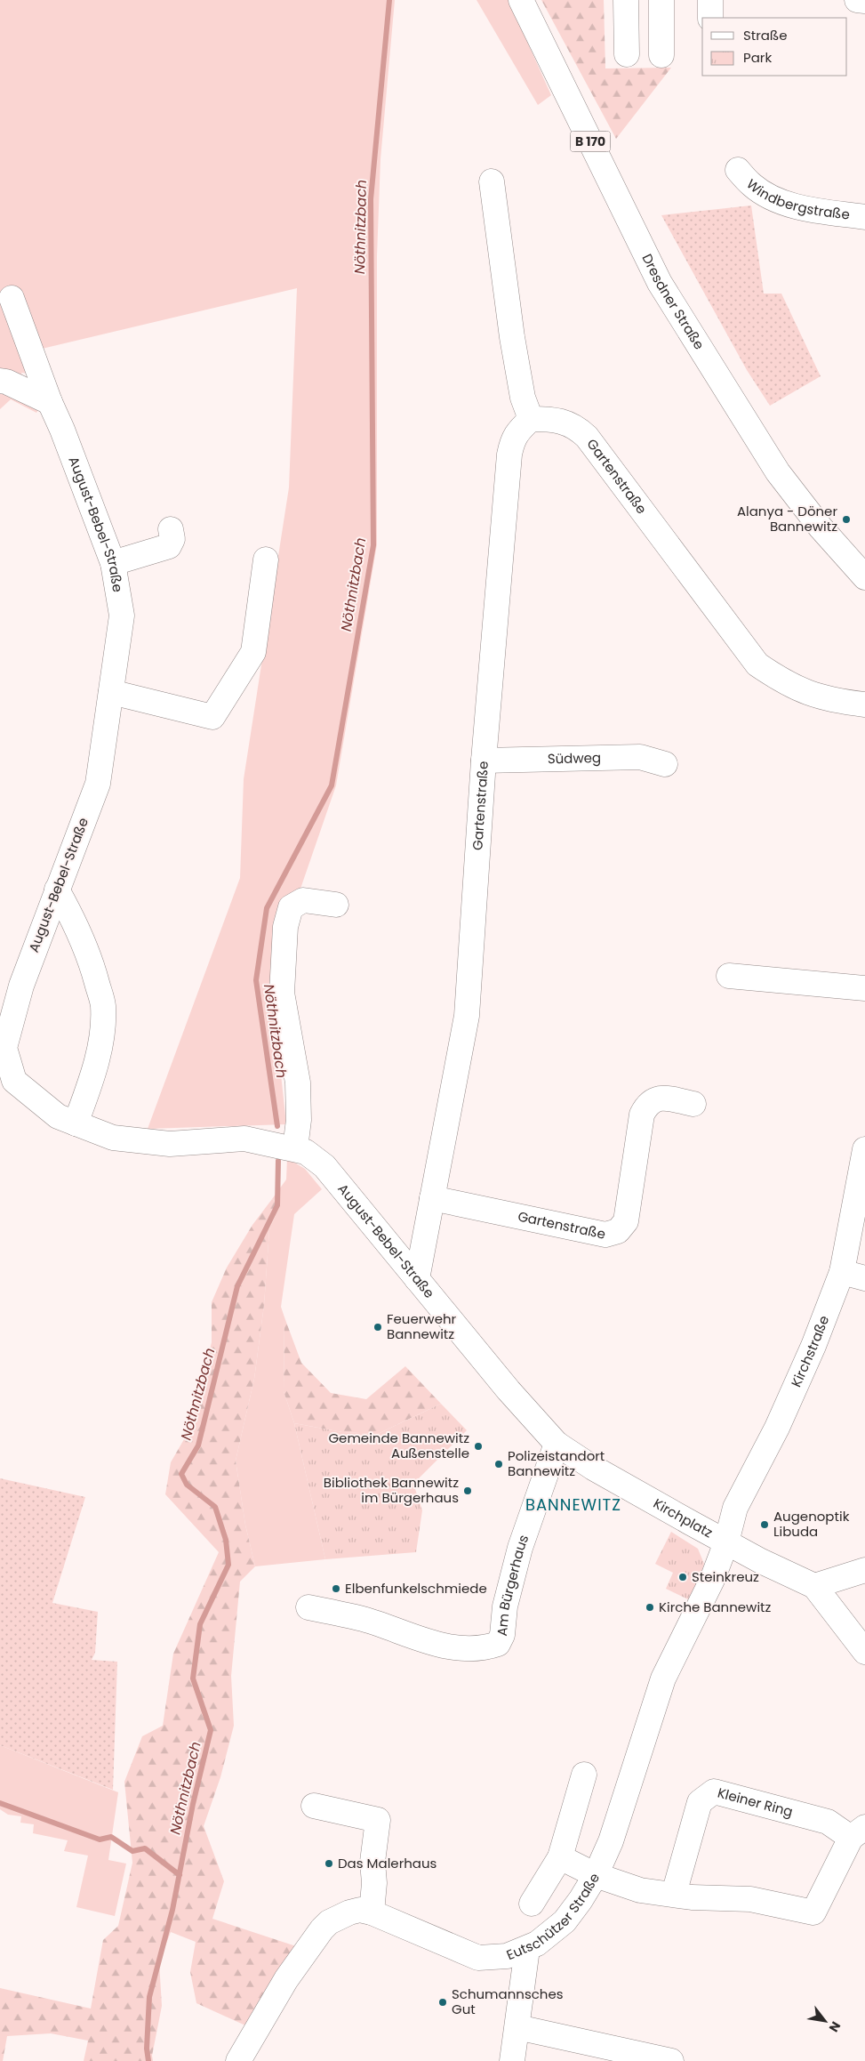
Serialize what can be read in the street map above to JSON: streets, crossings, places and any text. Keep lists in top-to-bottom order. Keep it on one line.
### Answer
{"streets":{"street":["B 170","Windbergstraße","Dresdner Straße","Gartenstraße","August-Bebel-Straße","Südweg","Kirchstraße","Kirchplatz","Am Bürgerhaus","Kleiner Ring","Eutschützer Straße"]},"crossings":[["Gartenstraße","August-Bebel-Straße"],["Gartenstraße","Südweg"],["August-Bebel-Straße","Kirchplatz"],["August-Bebel-Straße","Am Bürgerhaus"],["Kirchstraße","Kirchplatz"],["Kirchstraße","Eutschützer Straße"],["Kirchplatz","Am Bürgerhaus"],["Kirchplatz","Eutschützer Straße"],["Kleiner Ring","Eutschützer Straße"]],"districts":["BANNEWITZ"],"water":["Nöthnitzbach"],"places":["Alanya - Döner Bannewitz","Feuerwehr Bannewitz","Gemeinde Bannewitz Außenstelle","Polizeistandort Bannewitz","Bibliothek Bannewitz im Bürgerhaus","Augenoptik Libuda","Steinkreuz","Elbenfunkelschmiede","Kirche Bannewitz","Das Malerhaus","Schumannsches Gut"],"legend":["Straße","Park"],"north":"bottom right"}
